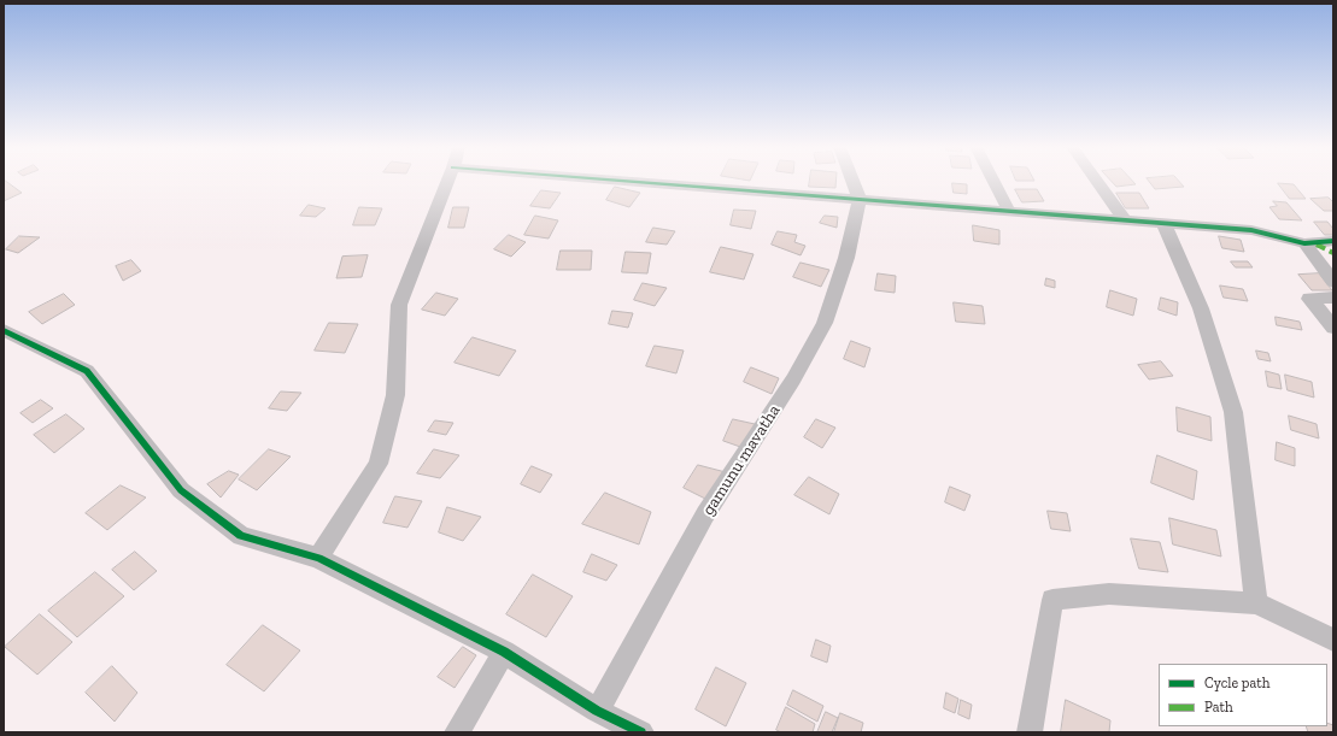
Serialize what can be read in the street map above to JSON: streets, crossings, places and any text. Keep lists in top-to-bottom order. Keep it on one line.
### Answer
{"streets":{"street":["gamunu mavatha"]},"legend":["Cycle path","Path"]}
